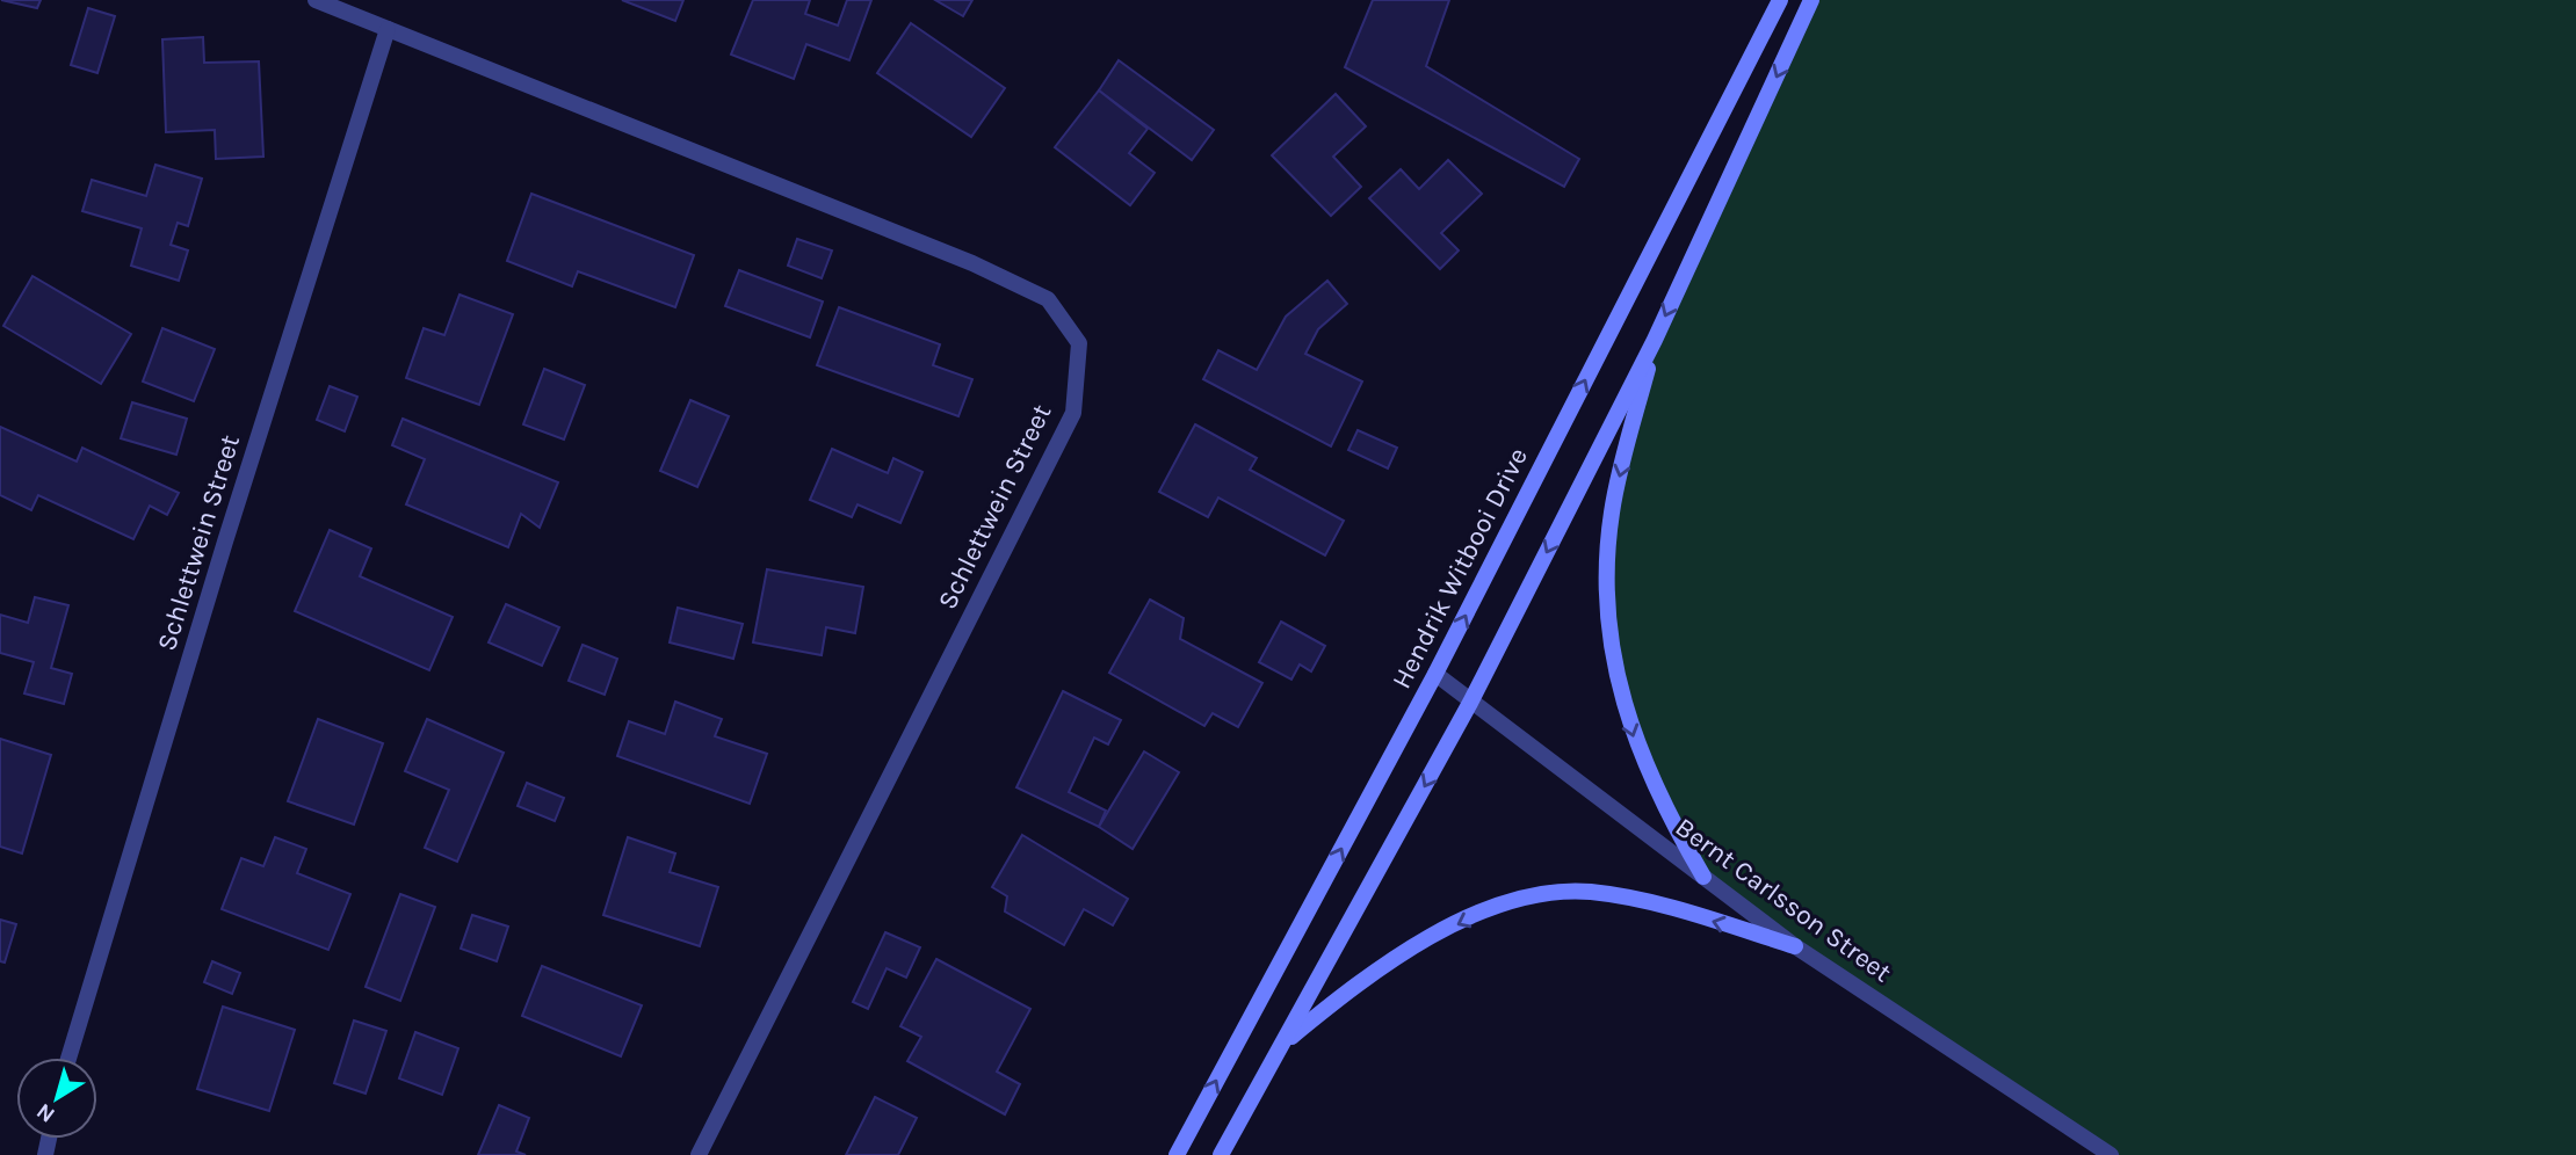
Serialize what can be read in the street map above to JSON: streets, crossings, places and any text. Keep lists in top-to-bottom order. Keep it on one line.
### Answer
{"streets":{"main road":["Hendrik Witbooi Drive"],"street":["Schlettwein Street","Bernt Carlsson Street"]},"crossings":[["Hendrik Witbooi Drive","Bernt Carlsson Street"]],"north":"bottom left"}
